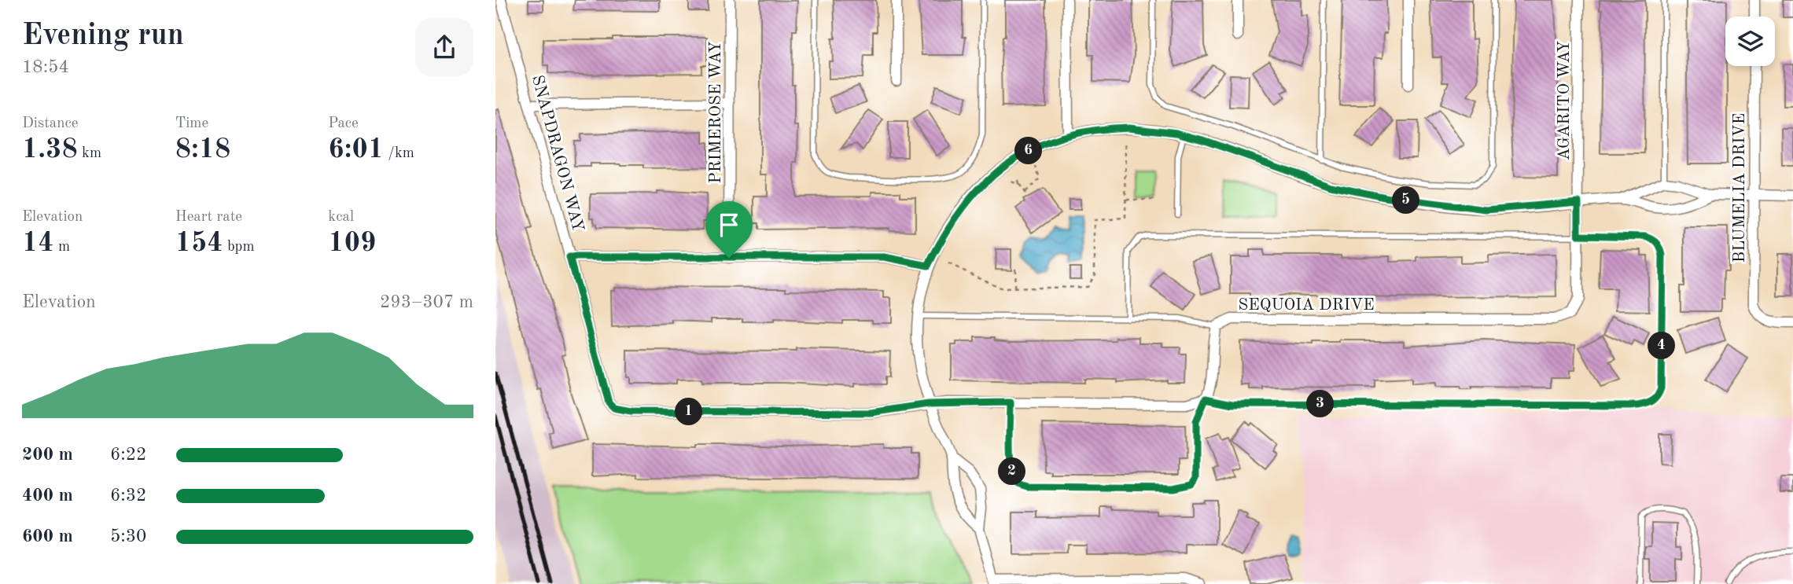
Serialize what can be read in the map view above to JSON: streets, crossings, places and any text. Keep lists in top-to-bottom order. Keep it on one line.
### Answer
{"streets":{"street":["AGARITO WAY","PRIMEROSE WAY","SNAPDRAGON WAY","BLUMELIA DRIVE","SEQUOIA DRIVE"]},"crossings":[["AGARITO WAY","SEQUOIA DRIVE"]],"page":{"heading":["Evening run","18:54"],"stats":[["Distance","1.38 km"],["Time","8:18"],["Pace","6:01 /km"],["Elevation","14 m"],["Heart rate","154 bpm"],["kcal","109"]],"pins":["6","5","4","3","1","2"],"chart":["Elevation","293–307 m"],"list":[{"name":"200 m","note":"6:22"},{"name":"400 m","note":"6:32"},{"name":"600 m","note":"5:30"}]}}
